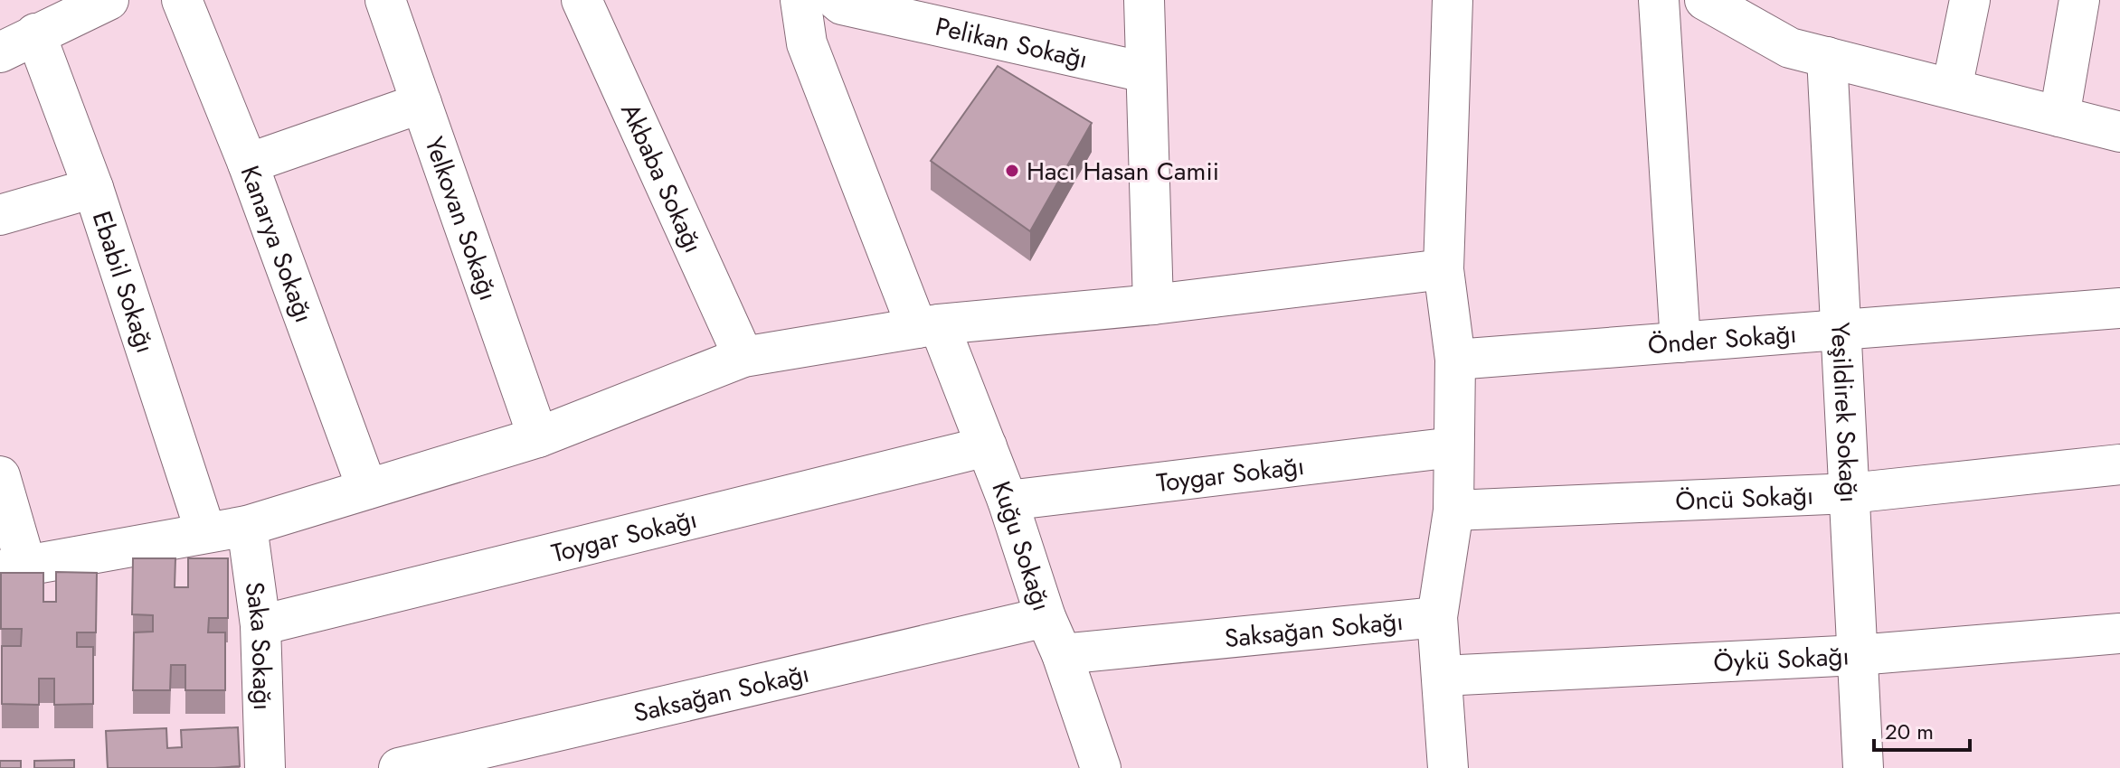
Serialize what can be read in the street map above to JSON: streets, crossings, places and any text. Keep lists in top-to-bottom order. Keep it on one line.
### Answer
{"streets":{"street":["Pelikan Sokağı","Akbaba Sokağı","Yelkovan Sokağı","Kanarya Sokağı","Ebabil Sokağı","Önder Sokağı","Yeşildirek Sokağı","Toygar Sokağı","Öncü Sokağı","Kuğu Sokağı","Saksağan Sokağı","Saka Sokağı","Öykü Sokağı"]},"crossings":[["Önder Sokağı","Yeşildirek Sokağı"],["Yeşildirek Sokağı","Öncü Sokağı"],["Yeşildirek Sokağı","Öykü Sokağı"],["Toygar Sokağı","Kuğu Sokağı"],["Toygar Sokağı","Saka Sokağı"],["Kuğu Sokağı","Saksağan Sokağı"]],"places":["Hacı Hasan Camii"],"scale_bar":"20 m"}
